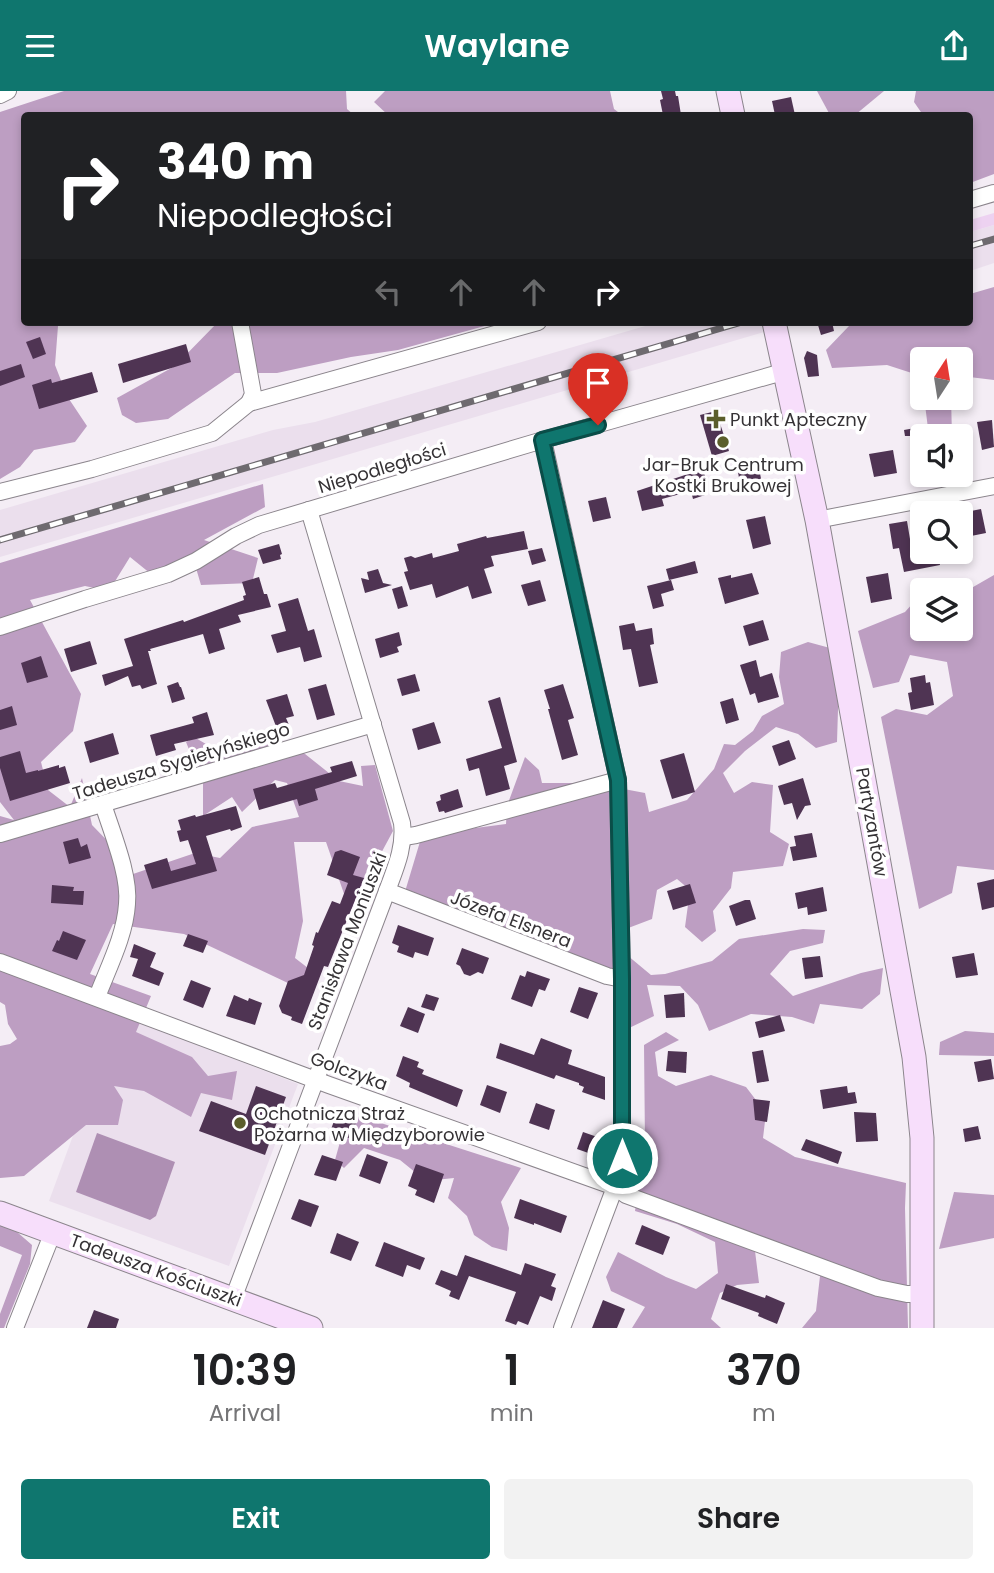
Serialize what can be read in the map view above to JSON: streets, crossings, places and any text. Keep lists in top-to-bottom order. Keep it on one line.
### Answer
{"streets":{"street":["Niepodległości","Tadeusza Sygietyńskiego","Partyzantów","Józefa Elsnera","Stanisława Moniuszki","Golczyka","Tadeusza Kościuszki"]},"crossings":[["Niepodległości","Partyzantów"],["Niepodległości","Stanisława Moniuszki"],["Tadeusza Sygietyńskiego","Stanisława Moniuszki"],["Partyzantów","Golczyka"],["Józefa Elsnera","Stanisława Moniuszki"],["Stanisława Moniuszki","Golczyka"],["Stanisława Moniuszki","Tadeusza Kościuszki"]],"places":{"health":["Punkt Apteczny"],"other":["Jar-Bruk Centrum Kostki Brukowej","Ochotnicza Straż Pożarna w Międzyborowie"]},"north":"top","page":{"header":"Waylane","turn":["340 m","Niepodległości"],"eta":["10:39","Arrival","1","min","370","m"],"buttons":["Exit","Share"]}}
